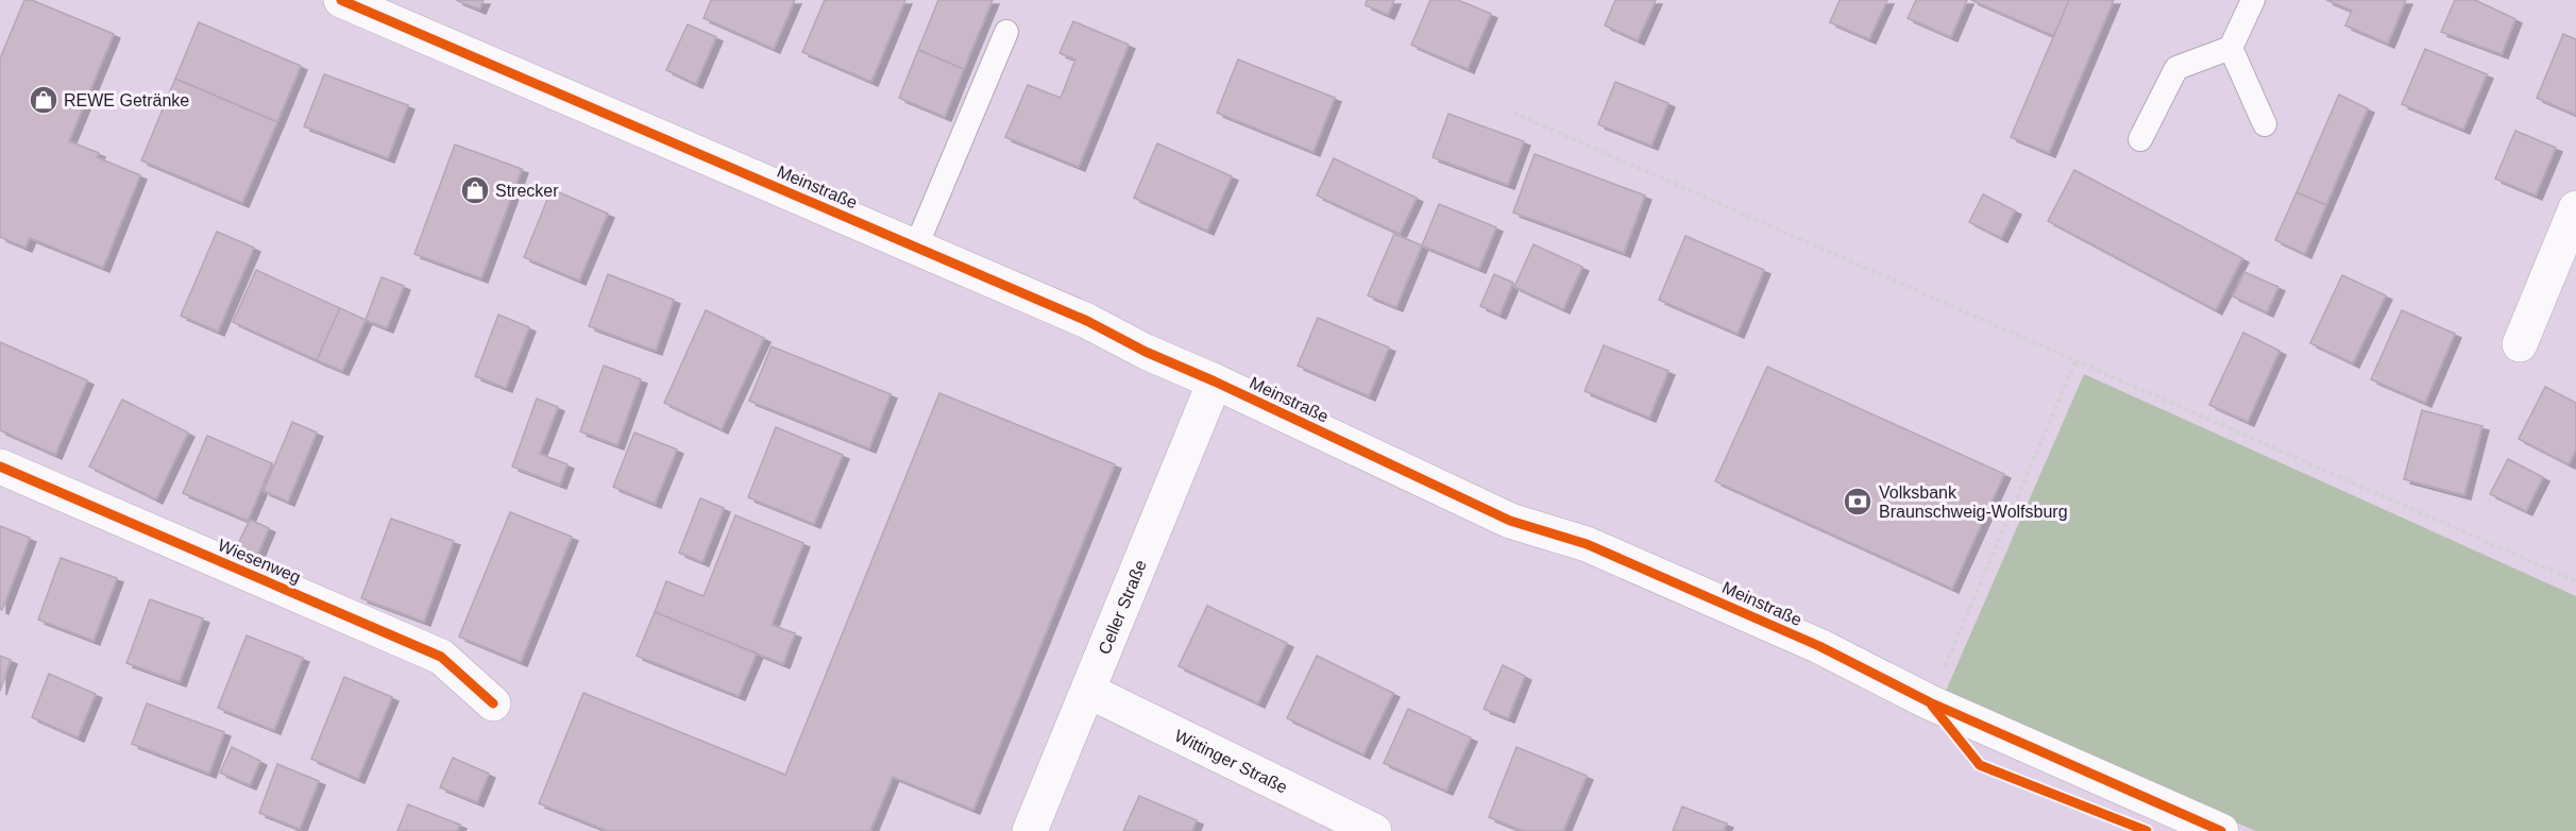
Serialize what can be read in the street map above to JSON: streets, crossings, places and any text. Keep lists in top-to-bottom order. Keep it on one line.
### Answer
{"streets":{"street":["Meinstraße","Wiesenweg","Celler Straße","Wittinger Straße"]},"crossings":[["Meinstraße","Celler Straße"],["Celler Straße","Wittinger Straße"]],"places":{"shop":["REWE Getränke","Strecker"],"bank":["Volksbank Braunschweig-Wolfsburg"]}}
